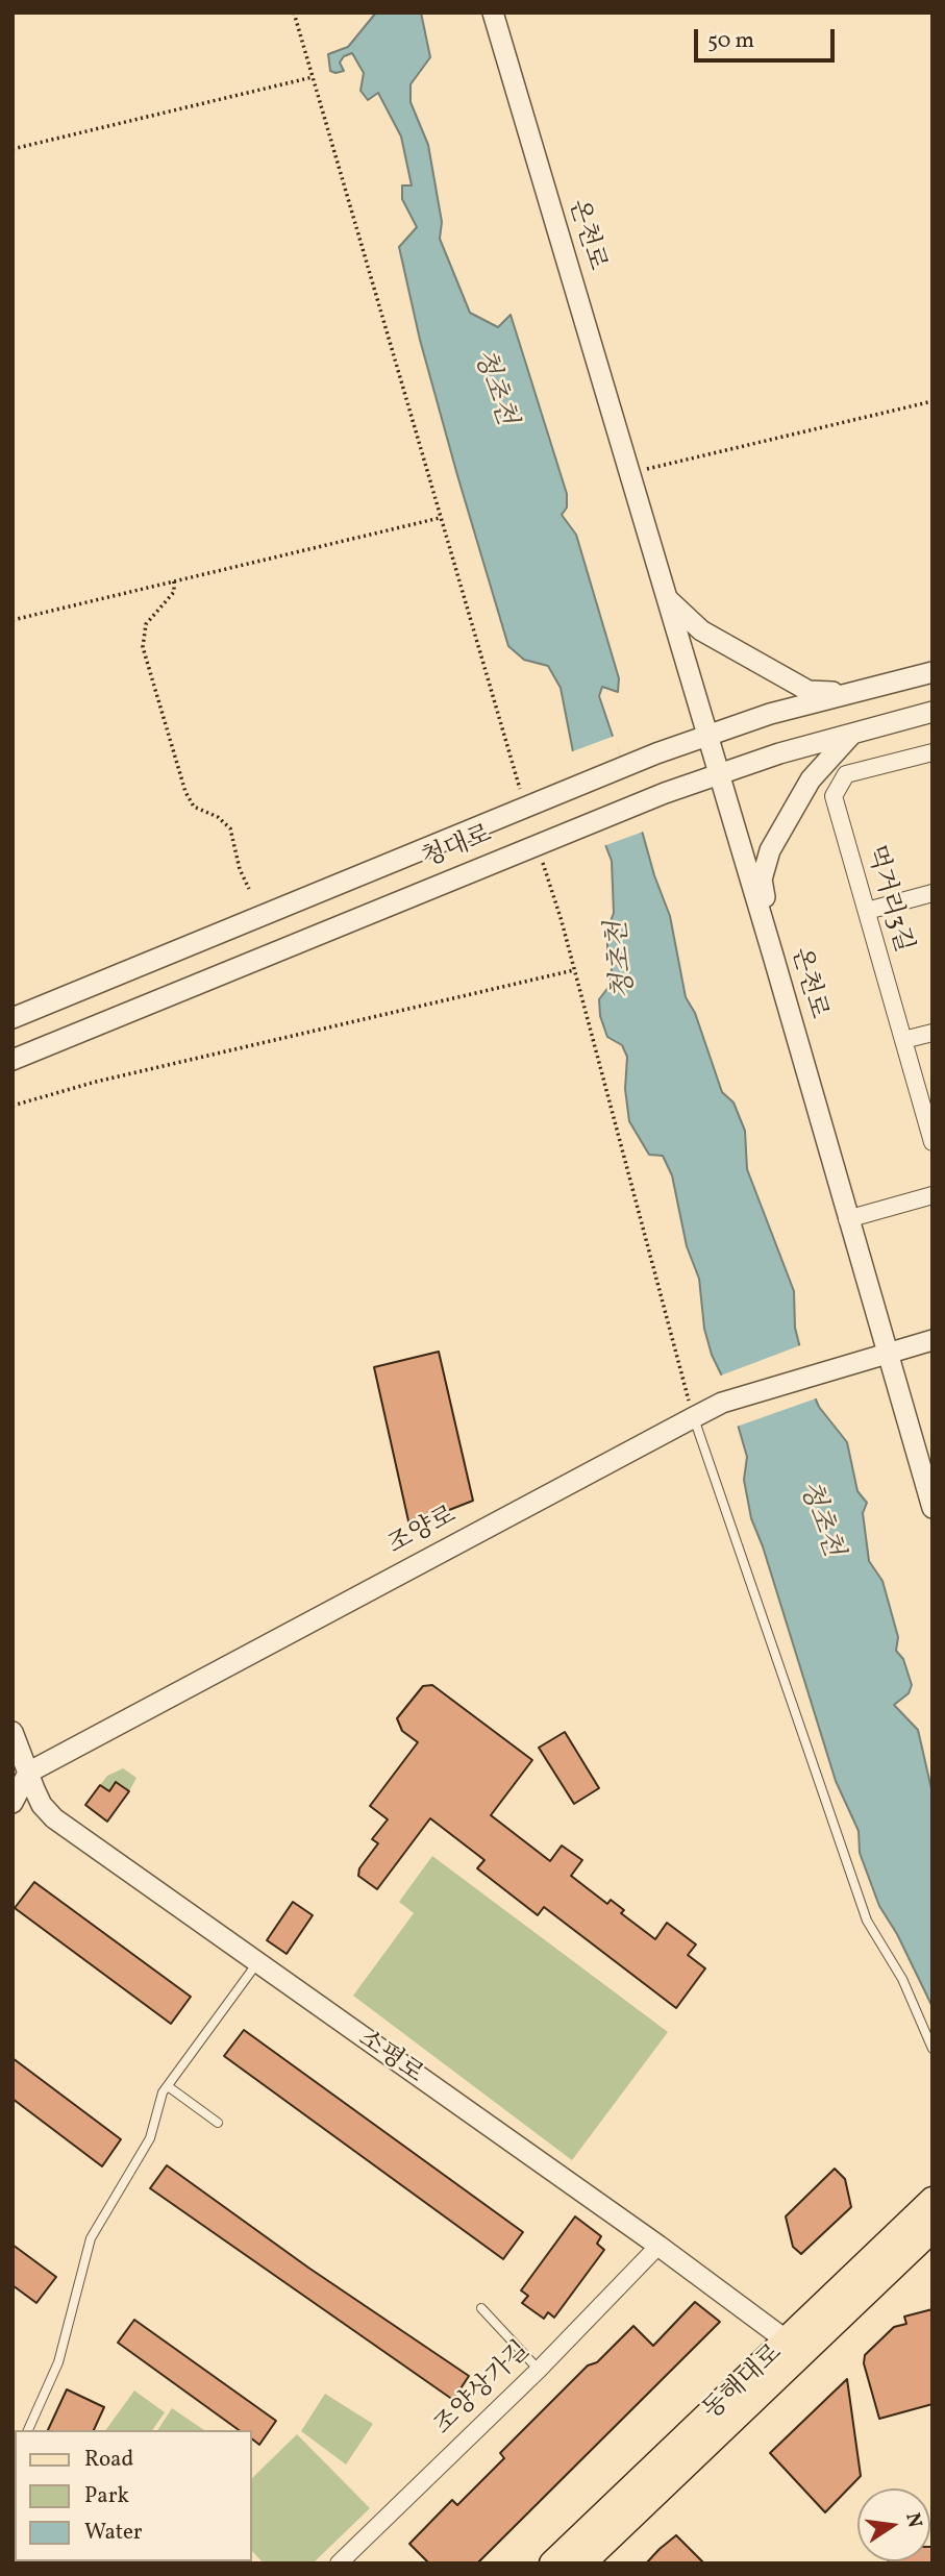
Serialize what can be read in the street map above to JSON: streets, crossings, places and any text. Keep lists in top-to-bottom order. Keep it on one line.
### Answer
{"streets":{"main road":["동해대로"],"street":["온천로","청대로","먹거리3길","조양로","소평로","조양상가길"]},"crossings":[["온천로","청대로"],["온천로","조양로"],["조양로","소평로"],["소평로","동해대로"],["소평로","조양상가길"]],"water":["청초천"],"legend":["Road","Park","Water"],"scale_bar":"50 m","north":"right"}
